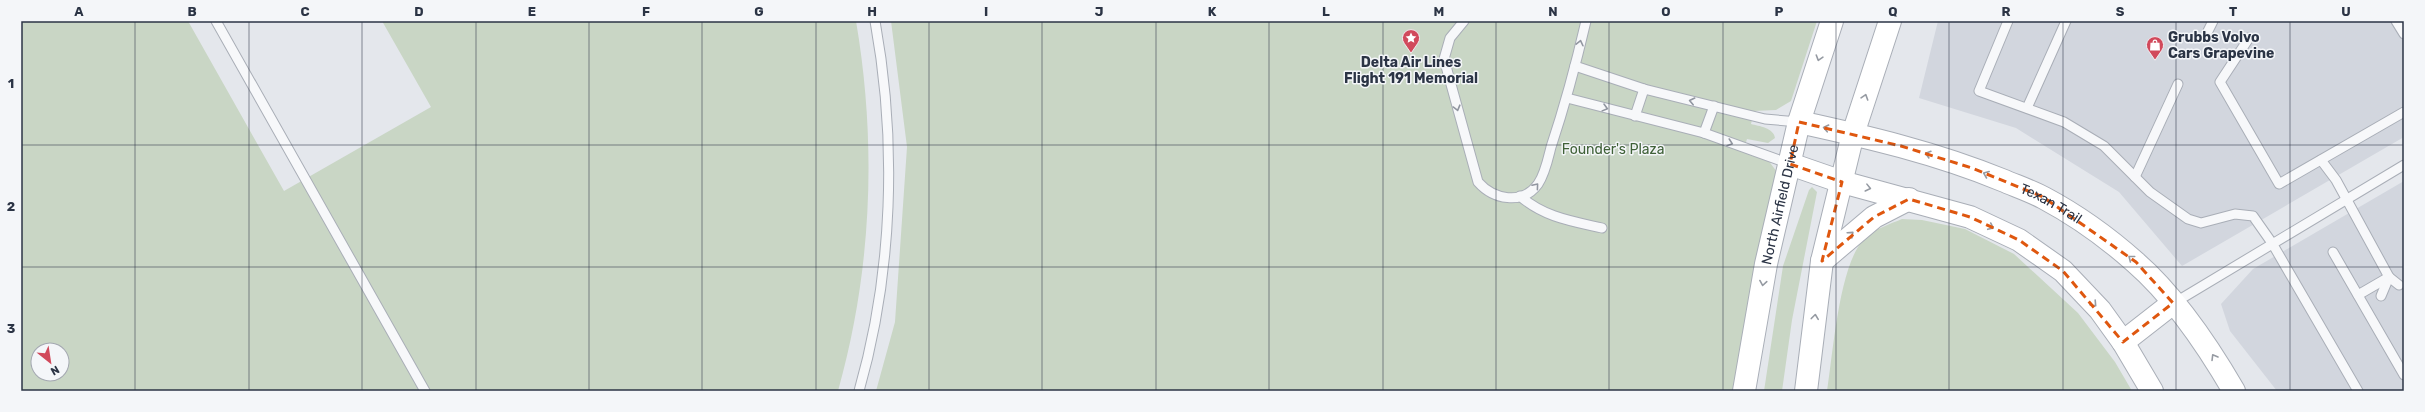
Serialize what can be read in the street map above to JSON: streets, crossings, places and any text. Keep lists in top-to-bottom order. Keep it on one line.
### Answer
{"streets":{"main road":["North Airfield Drive","Texan Trail"]},"crossings":[["North Airfield Drive","Texan Trail"]],"parks":["Founder's Plaza"],"places":{"place":["Delta Air Lines Flight 191 Memorial"],"shop":["Grubbs Volvo Cars Grapevine"]},"north":"bottom right","grid":{"columns":["A","B","C","D","E","F","G","H","I","J","K","L","M","N","O","P","Q","R","S","T","U"],"rows":["1","2","3"]}}
